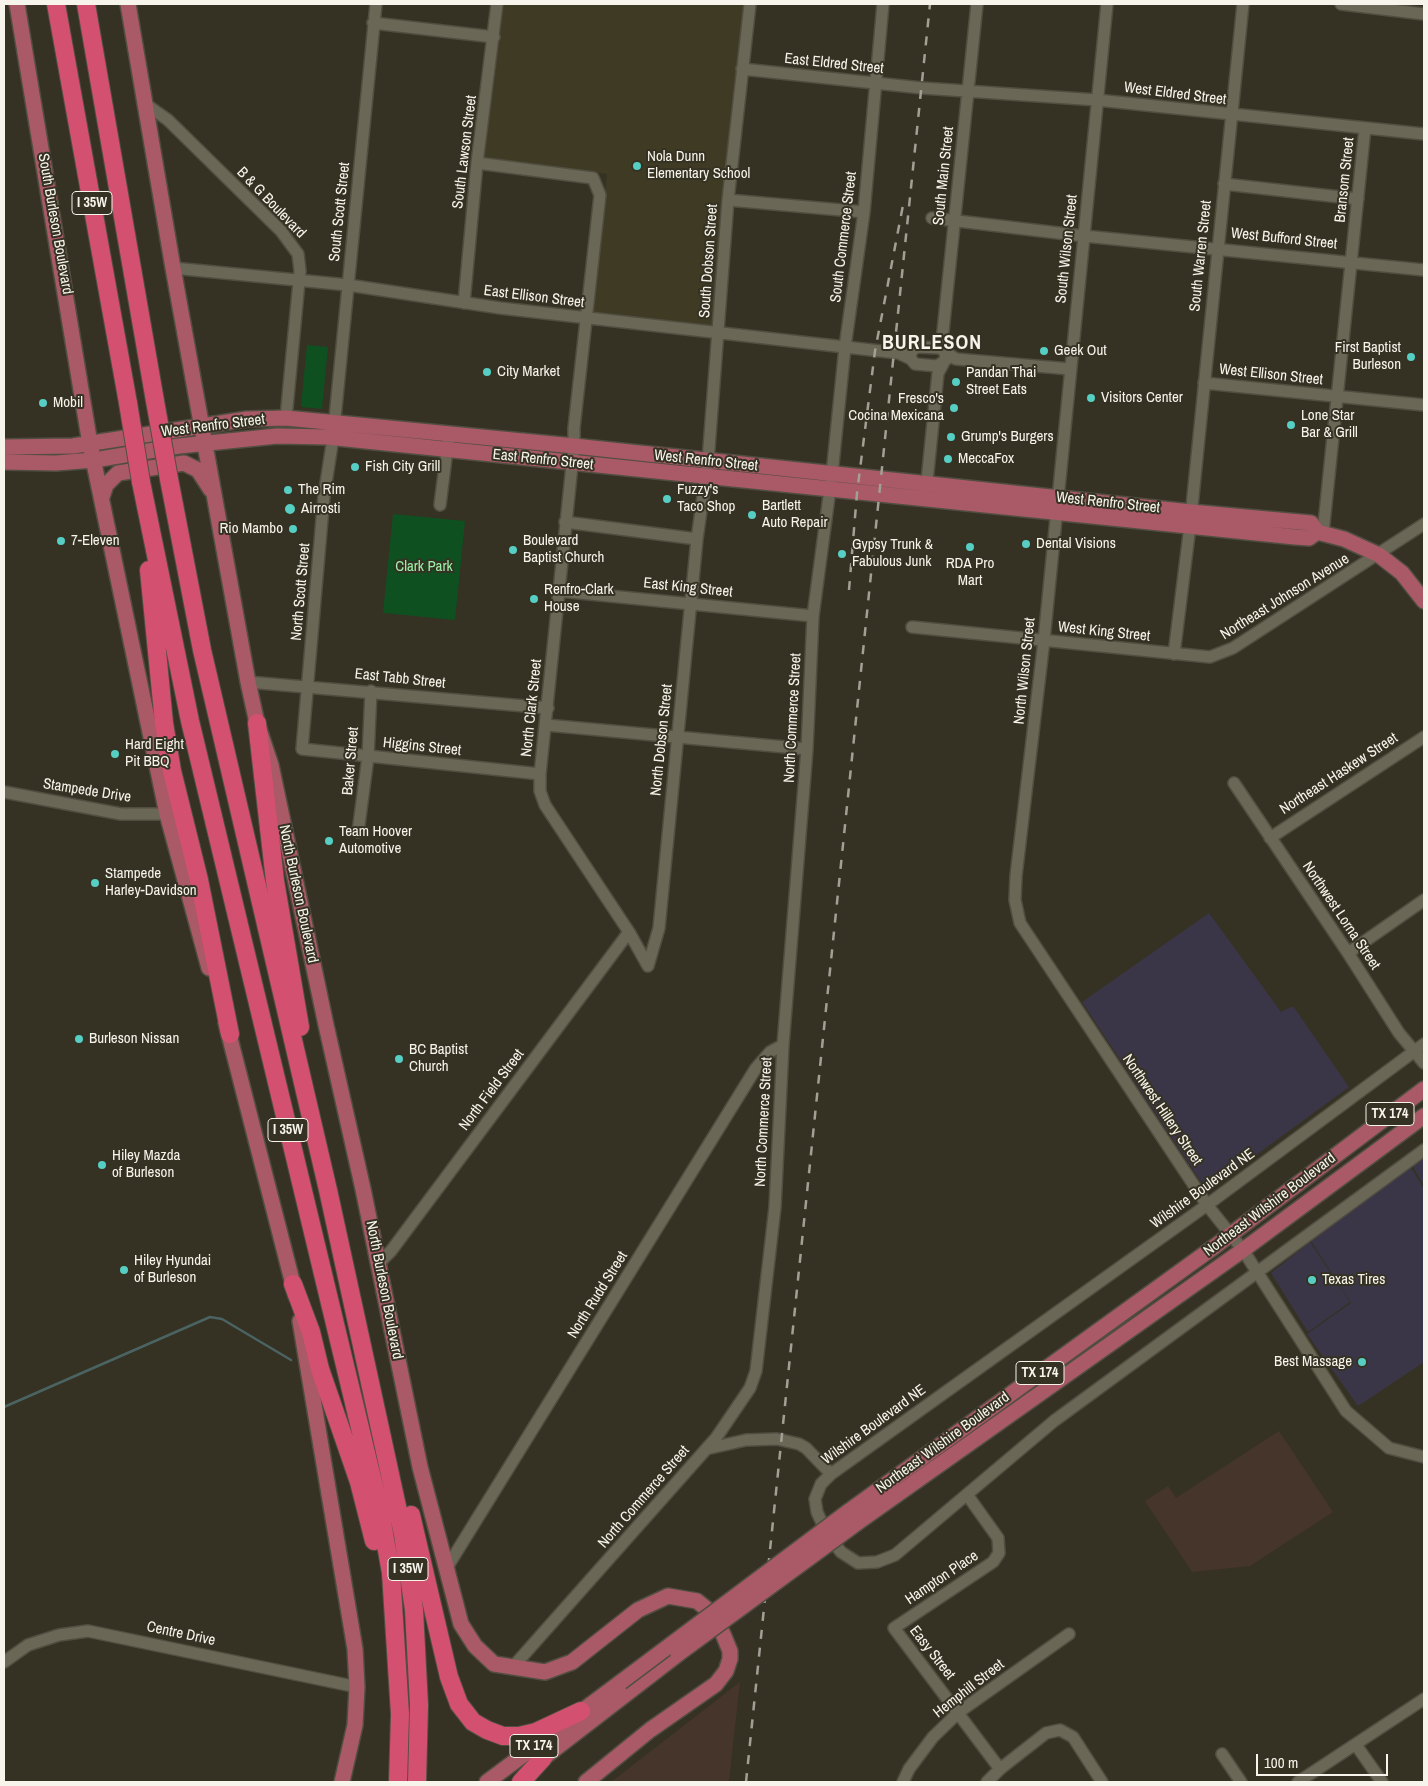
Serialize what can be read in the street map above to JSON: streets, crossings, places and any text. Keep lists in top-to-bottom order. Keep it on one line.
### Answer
{"streets":{"highway":["I 35W"],"main road":["South Burleson Boulevard","West Renfro Street","East Renfro Street","North Burleson Boulevard","TX 174","Northeast Wilshire Boulevard"],"street":["East Eldred Street","West Eldred Street","South Lawson Street","South Main Street","Bransom Street","B & G Boulevard","South Scott Street","South Commerce Street","West Bufford Street","South Wilson Street","South Warren Street","South Dobson Street","East Ellison Street","West Ellison Street","East King Street","North Scott Street","Northeast Johnson Avenue","West King Street","North Wilson Street","East Tabb Street","North Clark Street","North Commerce Street","North Dobson Street","Higgins Street","Baker Street","Northeast Haskew Street","Stampede Drive","Northwest Lorna Street","North Field Street","Northwest Hillery Street","Wilshire Boulevard NE","North Rudd Street","Hampton Place","Centre Drive","Easy Street","Hemphill Street"]},"crossings":[["East Eldred Street","West Eldred Street"],["East Eldred Street","South Commerce Street"],["East Eldred Street","South Dobson Street"],["West Eldred Street","South Main Street"],["West Eldred Street","Bransom Street"],["West Eldred Street","South Wilson Street"],["West Eldred Street","South Warren Street"],["South Lawson Street","East Ellison Street"],["South Lawson Street","North Clark Street"],["South Main Street","West Bufford Street"],["South Main Street","East Ellison Street"],["South Main Street","West Renfro Street"],["Bransom Street","West Bufford Street"],["Bransom Street","West Ellison Street"],["Bransom Street","West Renfro Street"],["B & G Boulevard","East Ellison Street"],["B & G Boulevard","West Renfro Street"],["South Scott Street","East Ellison Street"],["South Scott Street","West Renfro Street"],["South Scott Street","East Renfro Street"],["South Scott Street","North Scott Street"],["South Burleson Boulevard","West Renfro Street"],["South Commerce Street","East Ellison Street"],["South Commerce Street","West Renfro Street"],["South Commerce Street","East Renfro Street"],["South Commerce Street","North Commerce Street"],["West Bufford Street","South Wilson Street"],["West Bufford Street","South Warren Street"],["South Wilson Street","East Ellison Street"],["South Wilson Street","West Renfro Street"],["South Wilson Street","North Wilson Street"],["South Warren Street","West Ellison Street"],["South Warren Street","West Renfro Street"],["South Warren Street","Northeast Johnson Avenue"],["South Warren Street","West King Street"],["South Dobson Street","East Ellison Street"],["South Dobson Street","West Renfro Street"],["South Dobson Street","East Renfro Street"],["South Dobson Street","North Dobson Street"],["East Ellison Street","North Clark Street"],["West Renfro Street","East Renfro Street"],["West Renfro Street","North Scott Street"],["West Renfro Street","Northeast Johnson Avenue"],["West Renfro Street","North Wilson Street"],["West Renfro Street","North Clark Street"],["West Renfro Street","North Burleson Boulevard"],["East Renfro Street","North Scott Street"],["East Renfro Street","North Clark Street"],["East Renfro Street","North Commerce Street"],["East Renfro Street","North Dobson Street"],["East Renfro Street","North Burleson Boulevard"],["East King Street","North Clark Street"],["East King Street","North Commerce Street"],["East King Street","North Dobson Street"],["North Scott Street","East Tabb Street"],["North Scott Street","Higgins Street"],["Northeast Johnson Avenue","West King Street"],["West King Street","North Wilson Street"],["North Wilson Street","Northwest Hillery Street"],["East Tabb Street","North Clark Street"],["East Tabb Street","Baker Street"],["East Tabb Street","North Burleson Boulevard"],["North Clark Street","North Dobson Street"],["North Clark Street","Higgins Street"],["North Clark Street","North Field Street"],["North Commerce Street","North Burleson Boulevard"],["North Commerce Street","North Rudd Street"],["North Dobson Street","North Field Street"],["Higgins Street","Baker Street"],["Northeast Haskew Street","Northwest Lorna Street"],["North Burleson Boulevard","North Field Street"],["North Burleson Boulevard","North Rudd Street"],["Northwest Lorna Street","Wilshire Boulevard NE"],["Northwest Hillery Street","Wilshire Boulevard NE"],["Northwest Hillery Street","Northeast Wilshire Boulevard"],["Wilshire Boulevard NE","Hampton Place"],["Hampton Place","Easy Street"],["Easy Street","Hemphill Street"]],"districts":["BURLESON"],"parks":["Clark Park"],"places":["Nola Dunn Elementary School","Geek Out","First Baptist Burleson","City Market","Pandan Thai Street Eats","Visitors Center","Mobil","Fresco's Cocina Mexicana","Lone Star Bar & Grill","Grump's Burgers","MeccaFox","Fish City Grill","The Rim","Fuzzy's Taco Shop","Airrosti","Bartlett Auto Repair","Rio Mambo","7-Eleven","Dental Visions","RDA Pro Mart","Boulevard Baptist Church","Gypsy Trunk & Fabulous Junk","Renfro-Clark House","Hard Eight Pit BBQ","Team Hoover Automotive","Stampede Harley-Davidson","Burleson Nissan","BC Baptist Church","Hiley Mazda of Burleson","Hiley Hyundai of Burleson","Texas Tires","Best Massage"],"scale_bar":"100 m"}
